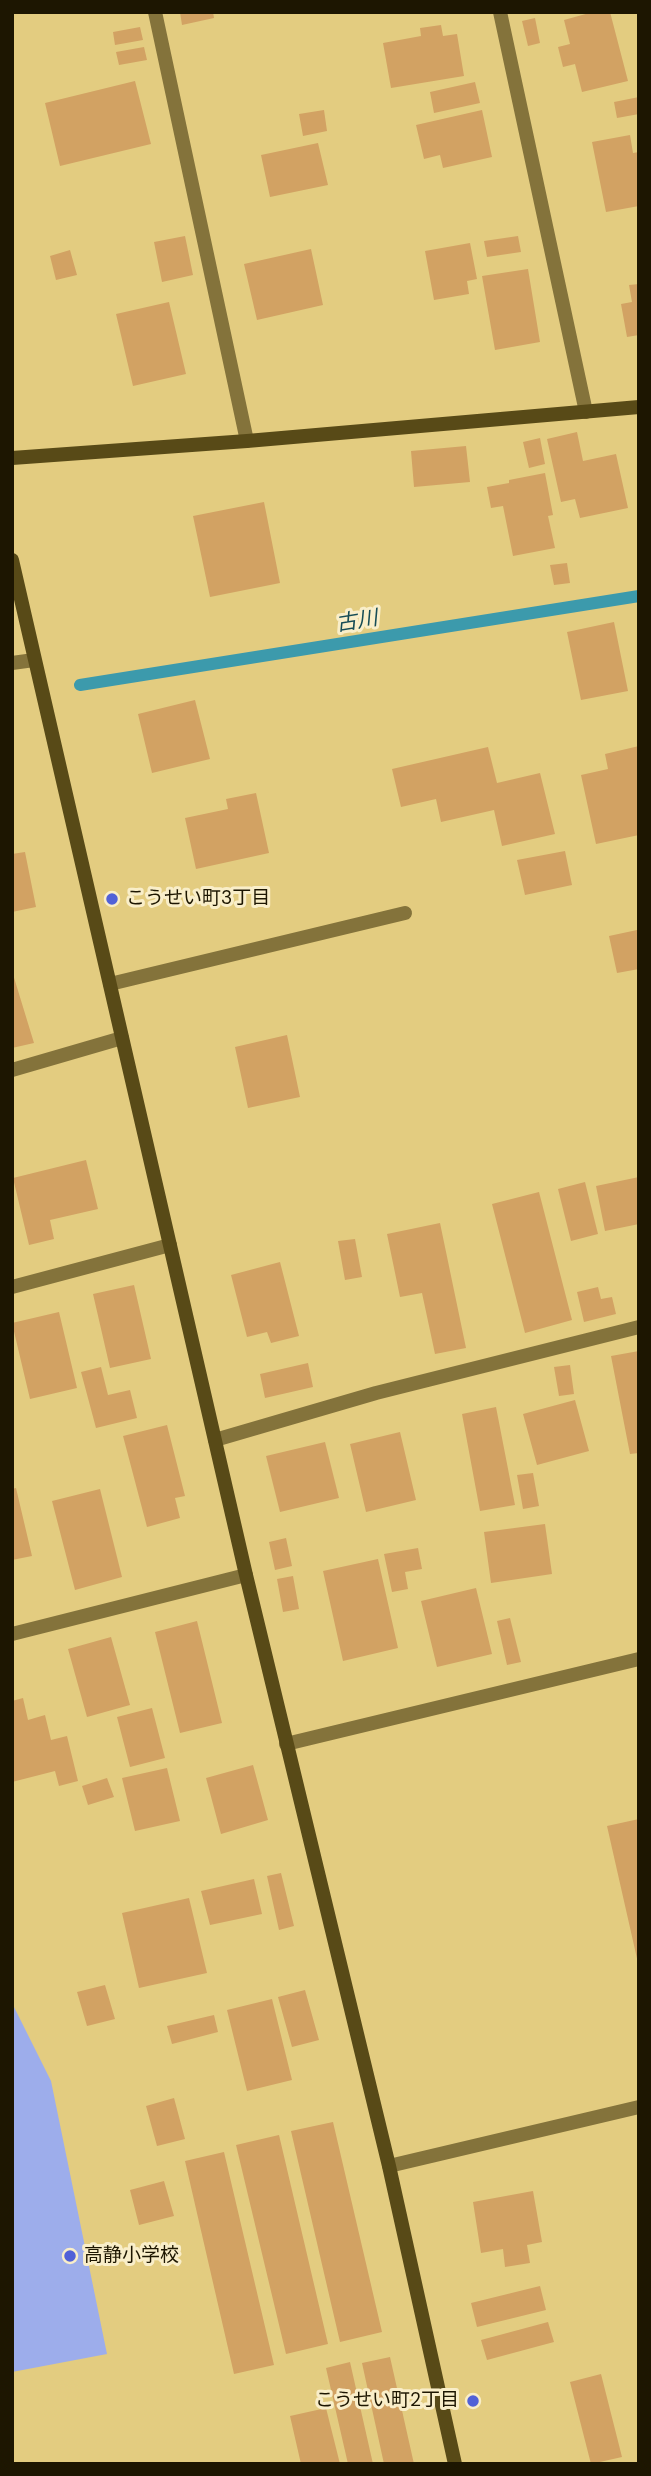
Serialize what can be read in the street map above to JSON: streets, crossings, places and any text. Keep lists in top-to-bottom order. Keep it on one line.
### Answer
{"water":["古川"],"places":["こうせい町3丁目","高静小学校","こうせい町2丁目"]}
